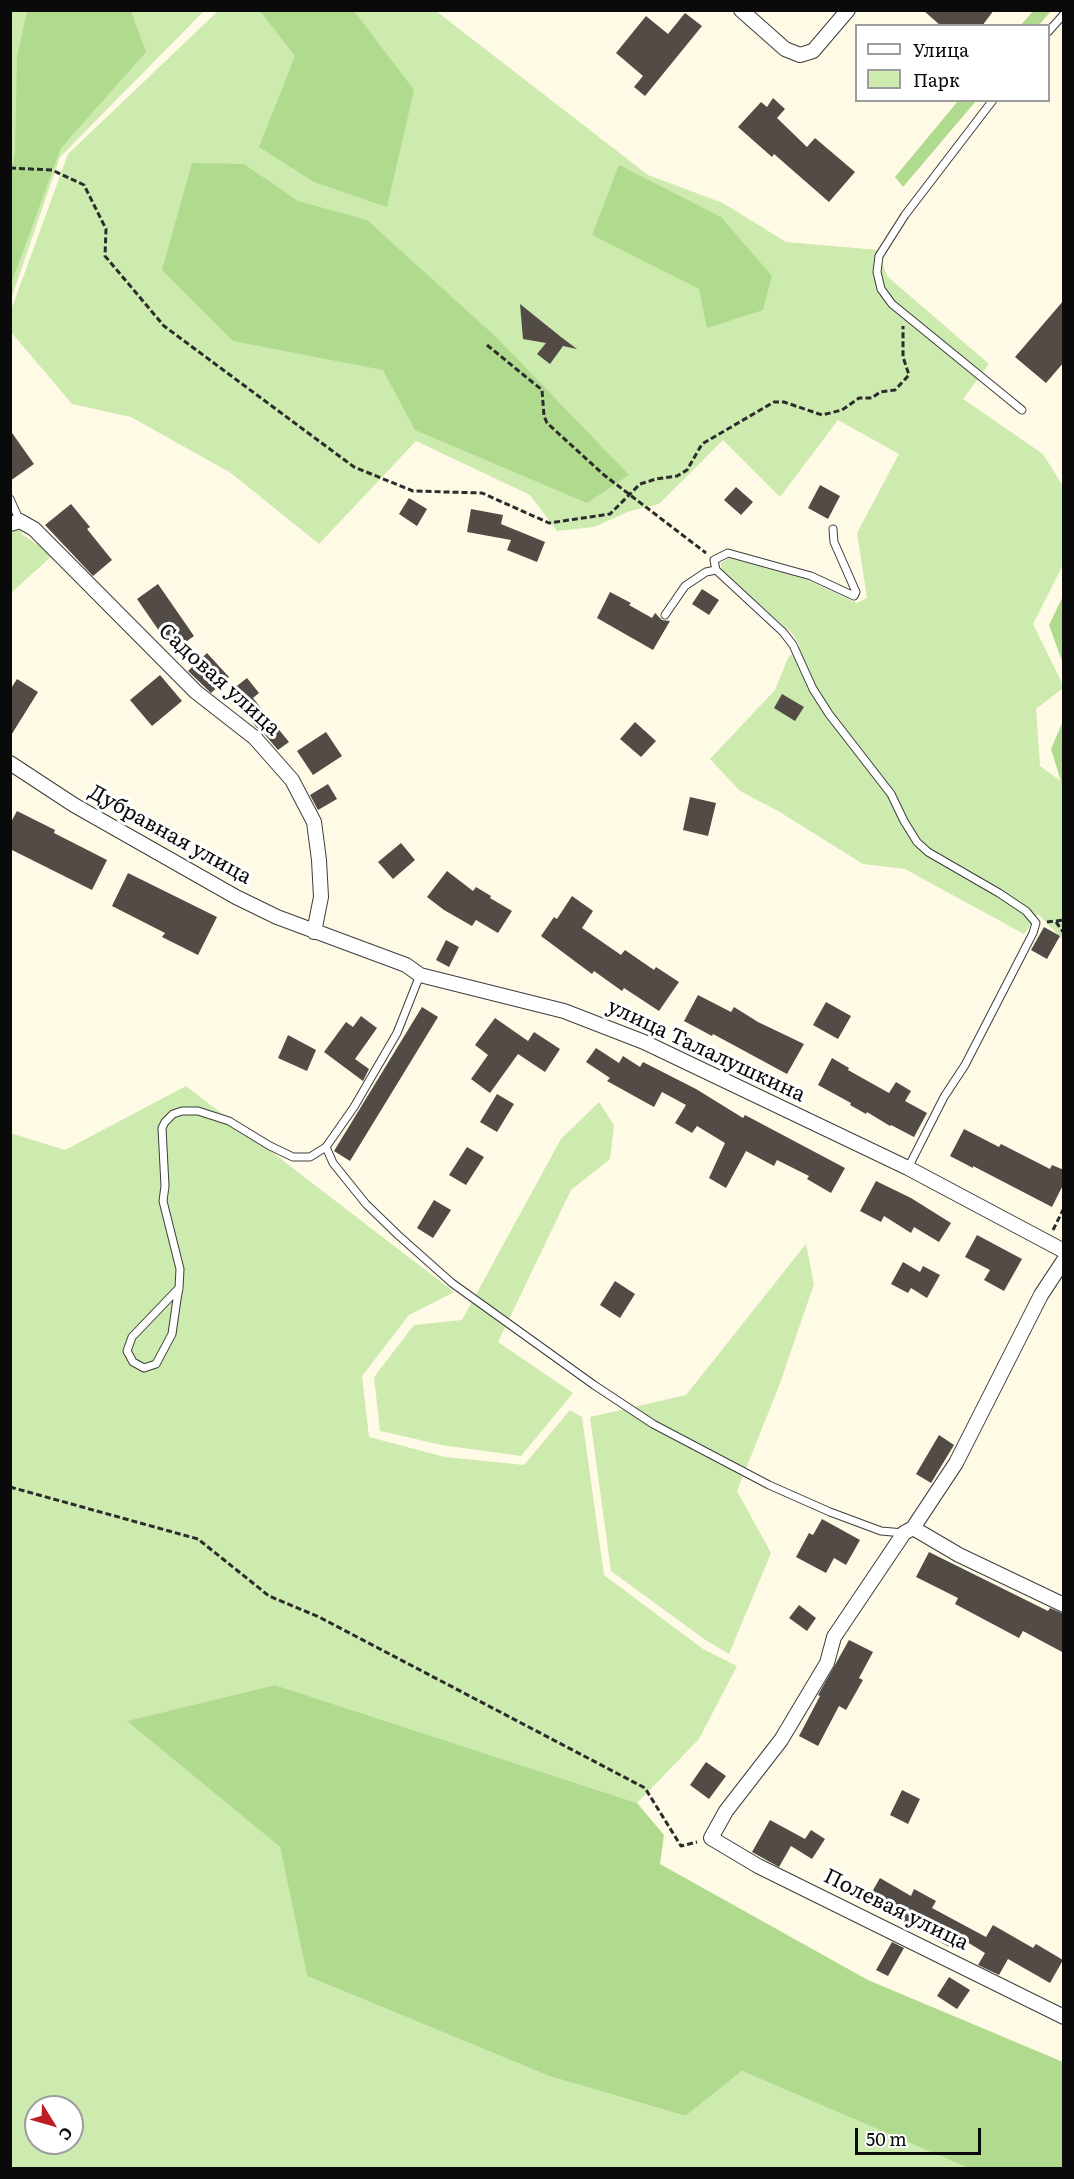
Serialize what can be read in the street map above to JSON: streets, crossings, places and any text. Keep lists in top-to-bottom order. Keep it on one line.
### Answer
{"streets":{"street":["Садовая улица","Дубравная улица","улица Талалушкина","Полевая улица"]},"crossings":[["Садовая улица","Дубравная улица"],["Садовая улица","улица Талалушкина"],["Дубравная улица","улица Талалушкина"]],"legend":["Улица","Парк"],"scale_bar":"50 m","north":"bottom right"}
